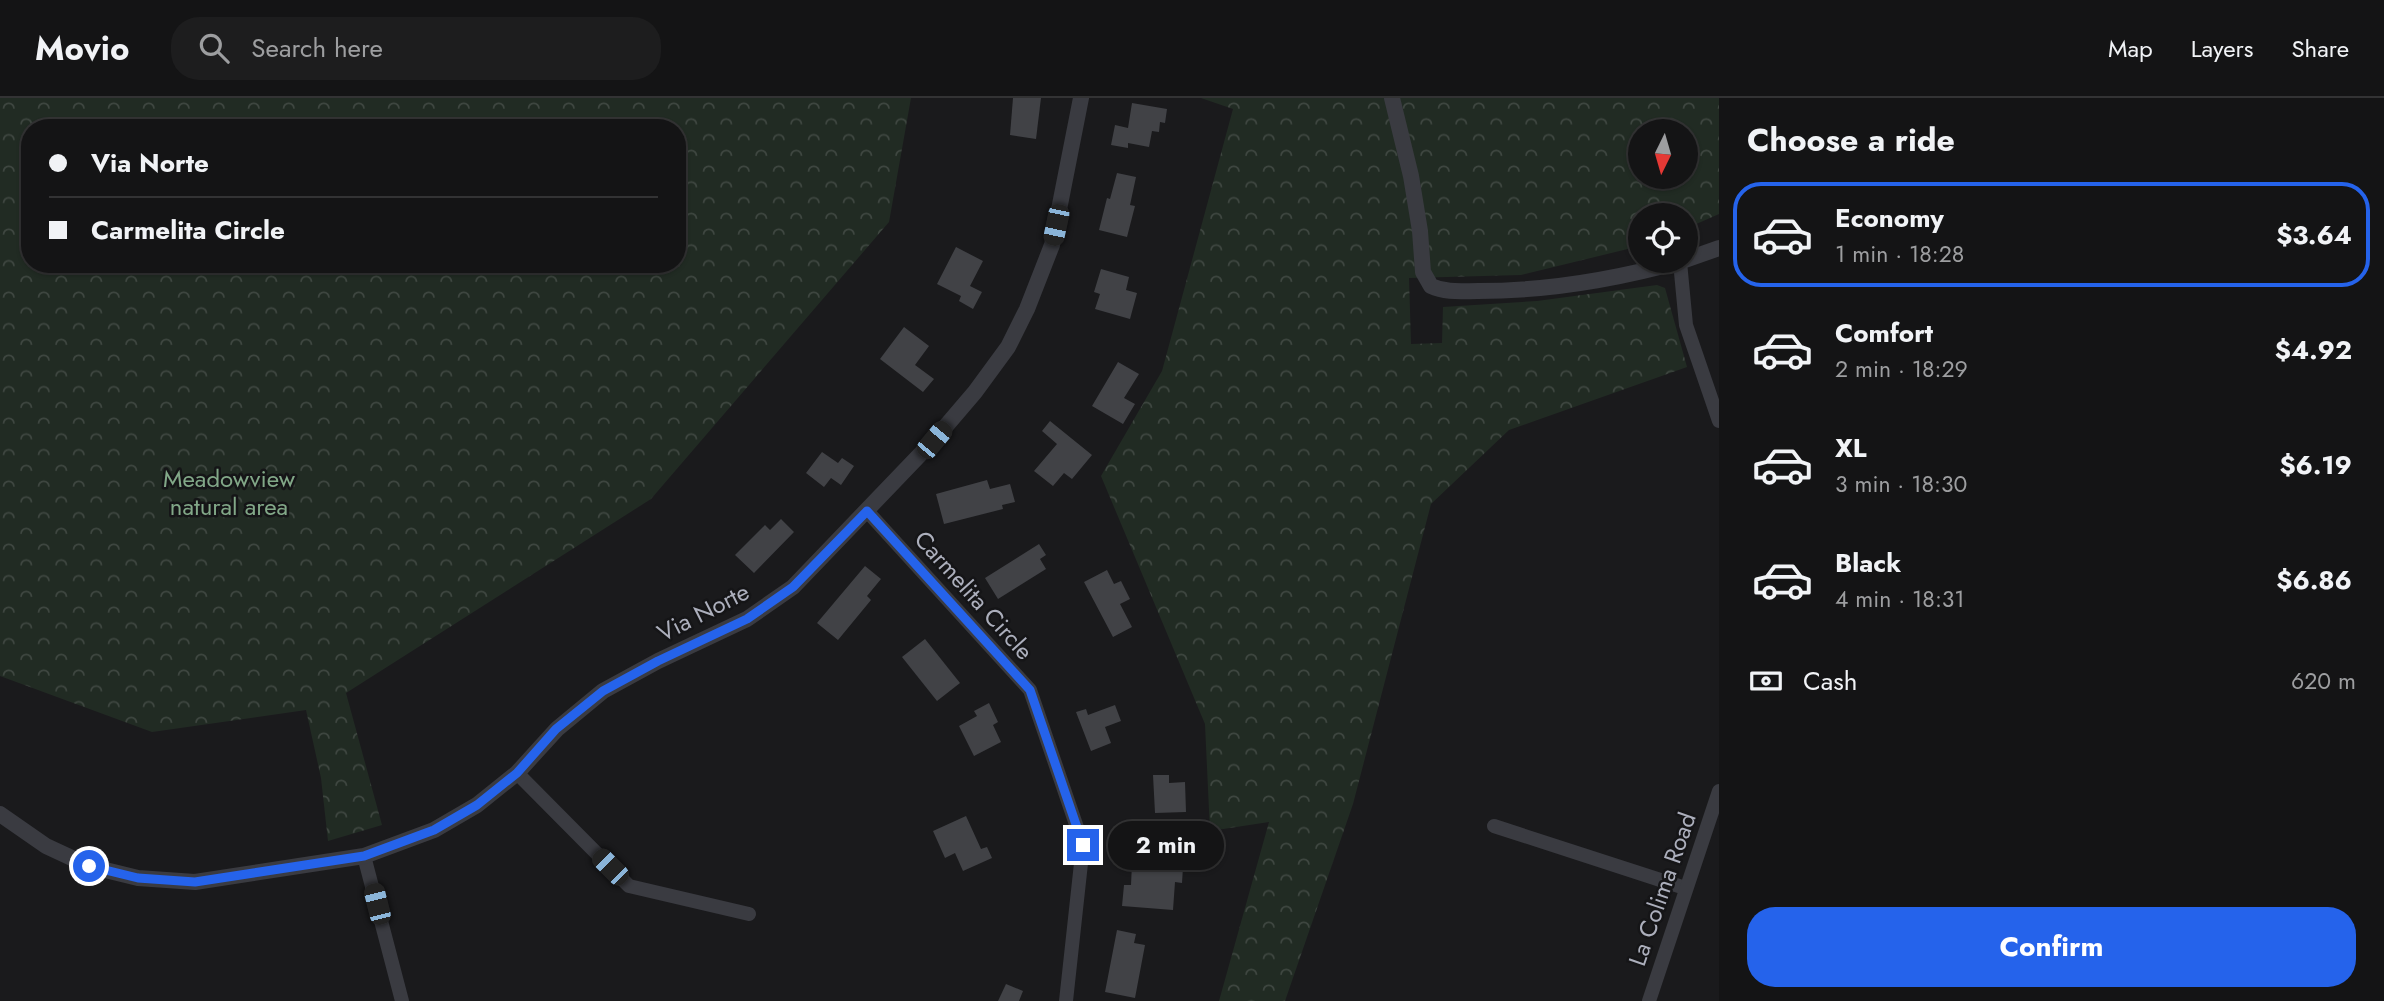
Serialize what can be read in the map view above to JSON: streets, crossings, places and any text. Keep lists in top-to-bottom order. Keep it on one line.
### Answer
{"streets":{"street":["Carmelita Circle","Via Norte","La Colima Road"]},"crossings":[["Carmelita Circle","Via Norte"]],"parks":["Meadowview natural area"],"north":"bottom","page":{"header":"Movio","search":"Search here","nav":["Map","Layers","Share"],"heading":"Choose a ride","banner":["Via Norte","Carmelita Circle"],"list":[{"name":"Economy","note":"1 min · 18:28","value":"$3.64"},{"name":"Comfort","note":"2 min · 18:29","value":"$4.92"},{"name":"XL","note":"3 min · 18:30","value":"$6.19"},{"name":"Black","note":"4 min · 18:31","value":"$6.86"}],"pay":["Cash","620 m"],"bubble":"2 min","buttons":"Confirm"}}
